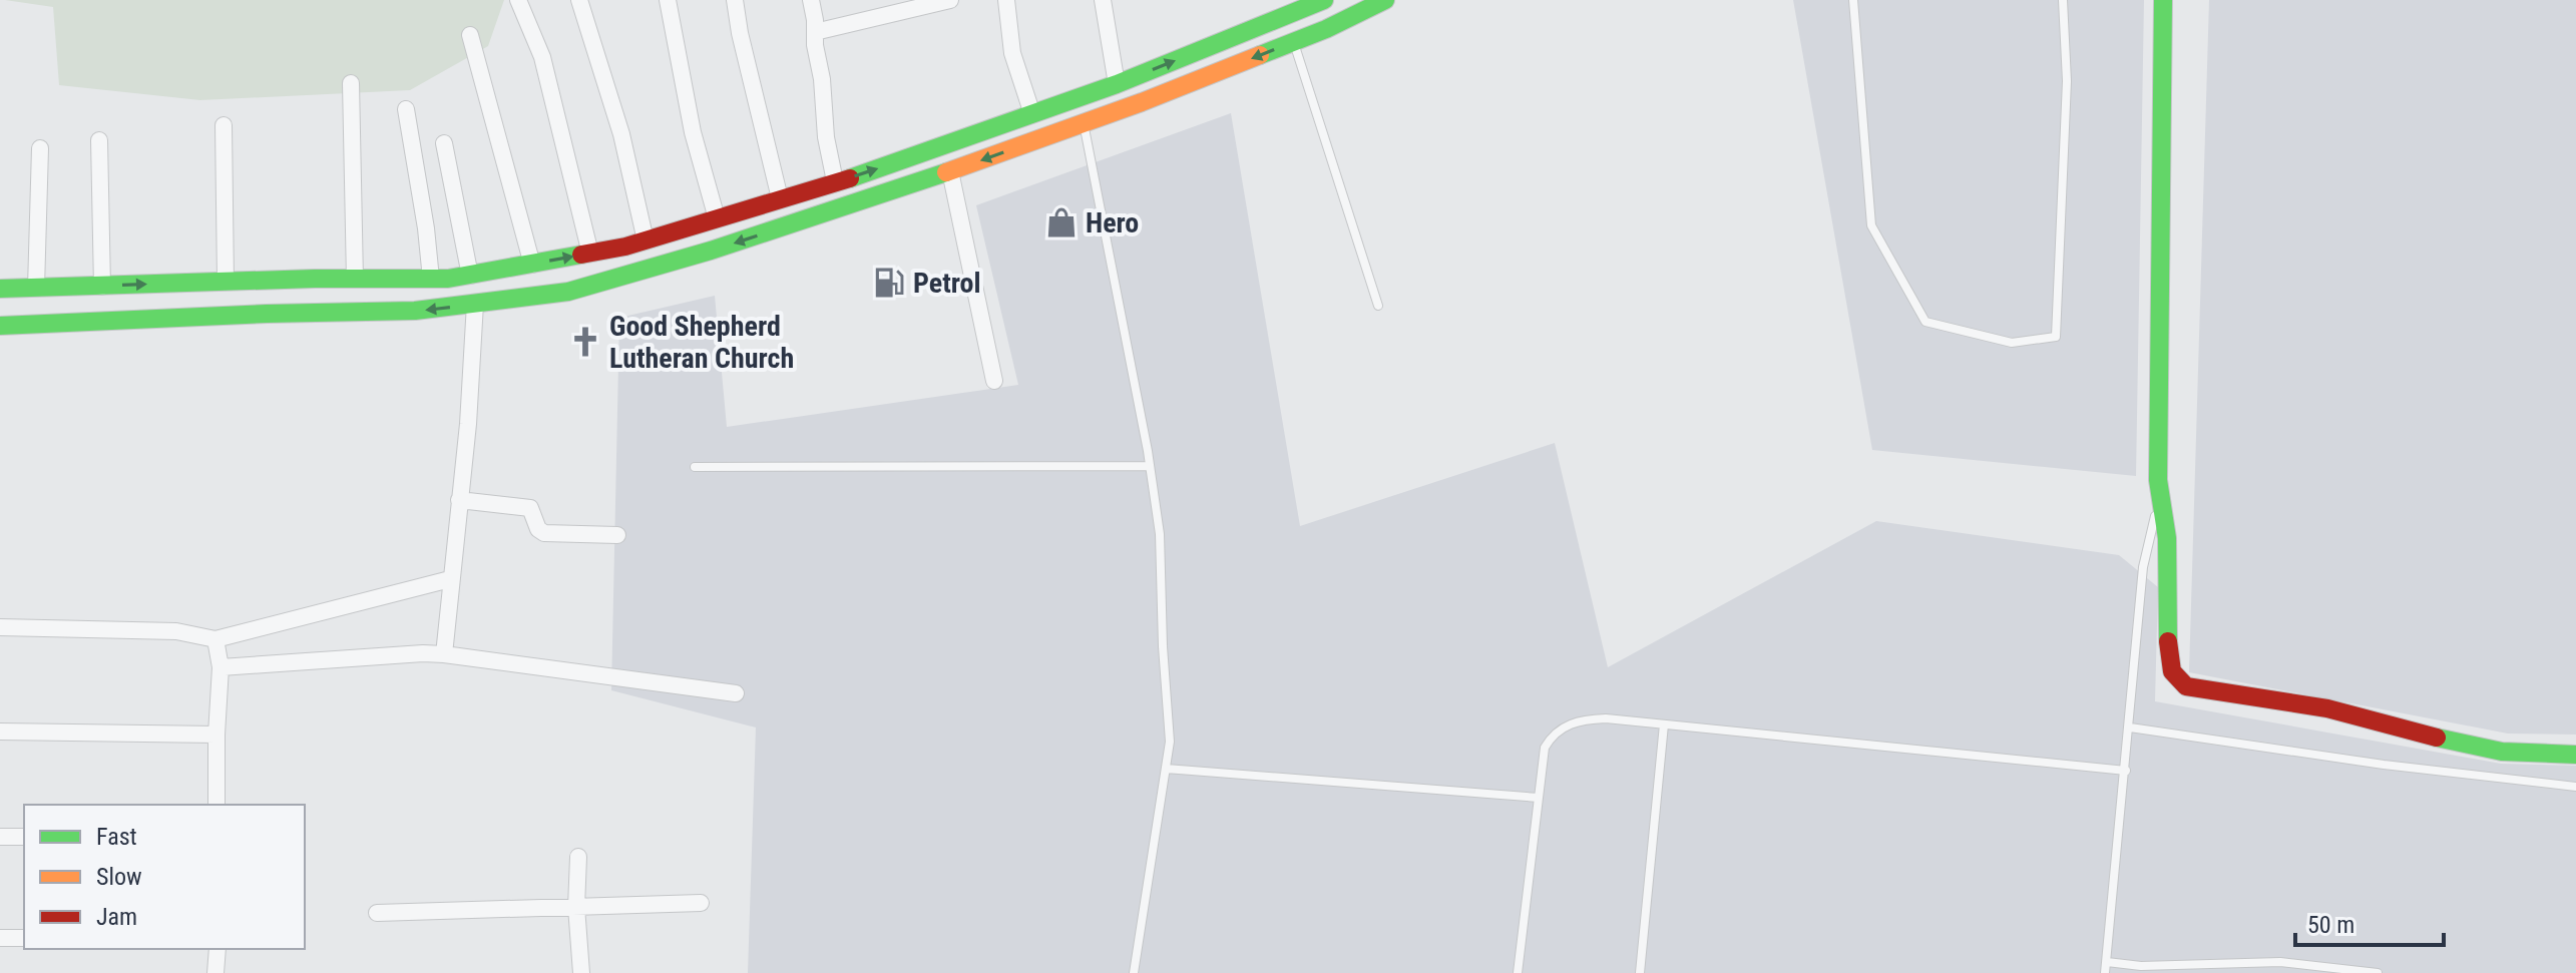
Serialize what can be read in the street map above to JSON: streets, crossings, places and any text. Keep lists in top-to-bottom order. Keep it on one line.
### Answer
{"places":{"shop":["Hero"],"fuel station":["Petrol"],"church":["Good Shepherd Lutheran Church"]},"legend":["Fast","Slow","Jam"],"scale_bar":"50 m"}
